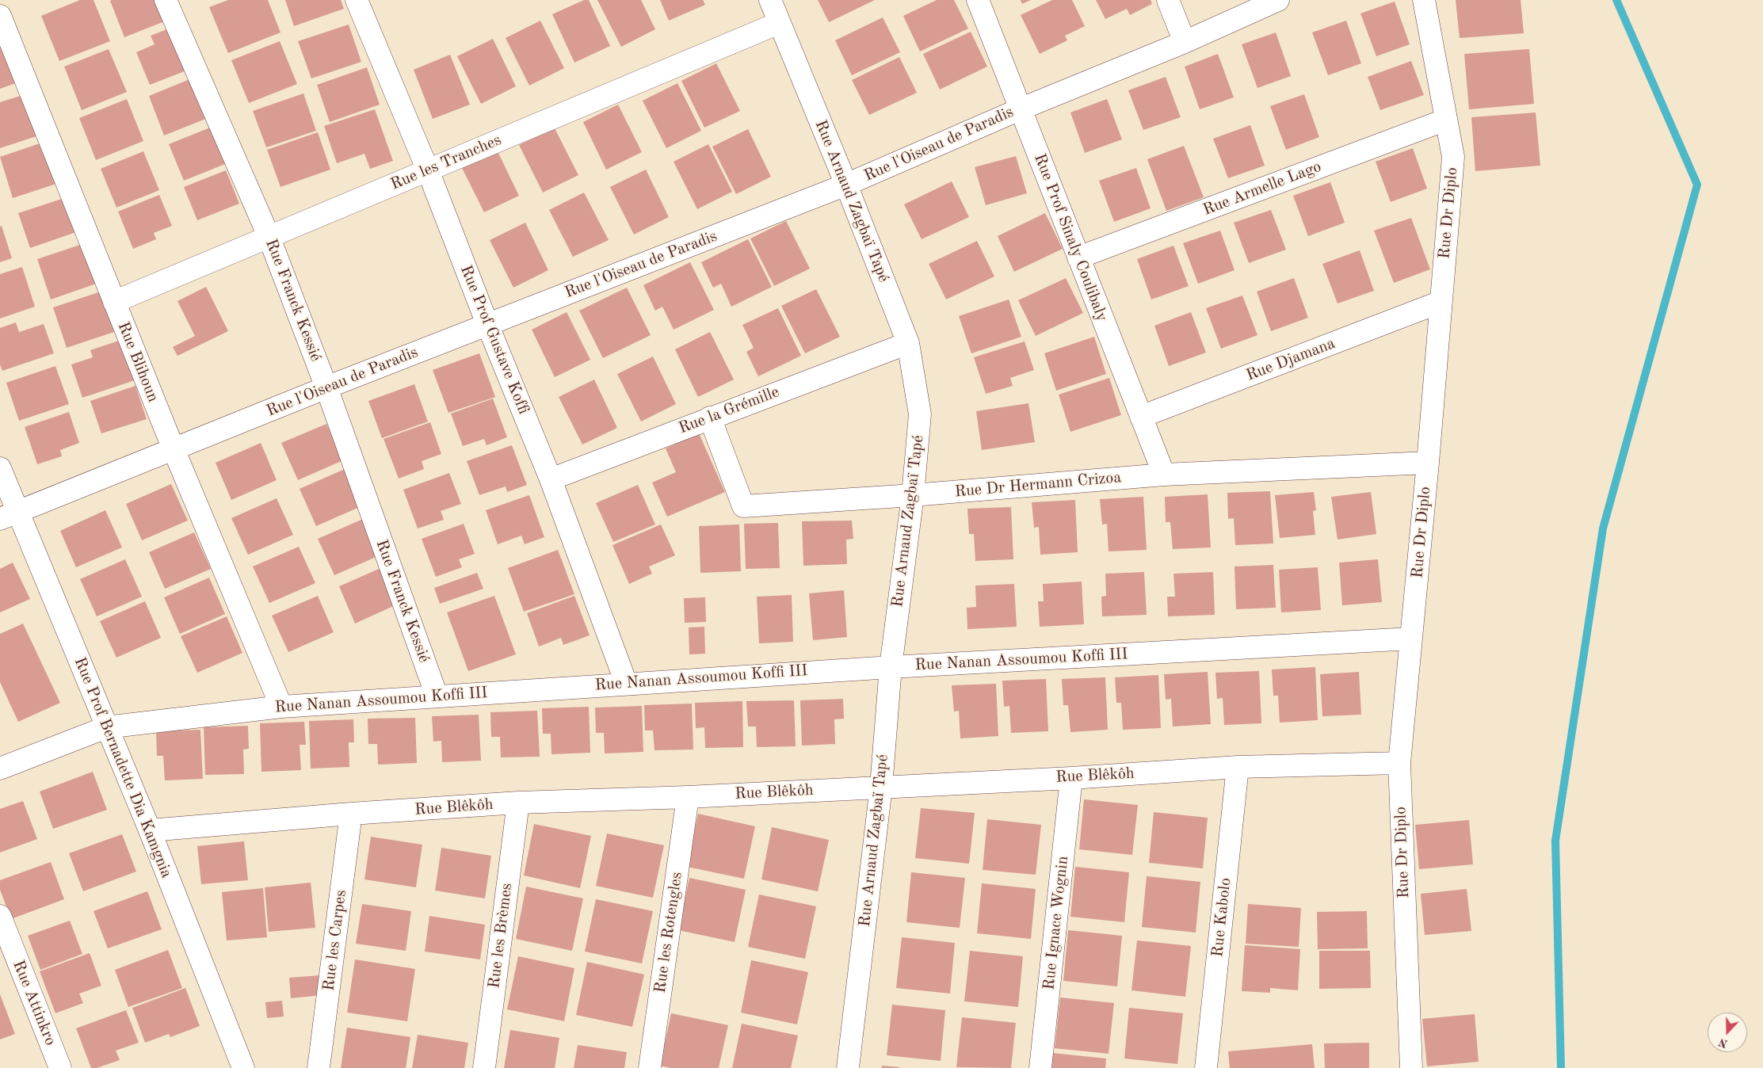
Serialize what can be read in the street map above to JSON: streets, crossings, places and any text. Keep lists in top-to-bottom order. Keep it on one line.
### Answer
{"streets":{"street":["Rue l'Oiseau de Paradis","Rue les Tranches","Rue Armelle Lago","Rue Arnaud Zagbaï Tapé","Rue Dr Diplo","Rue Prof Sinaly Coulibaly","Rue Franck Kessié","Rue Prof Gustave Koffi","Rue Djamana","Rue Blihoun","Rue la Grémille","Rue Dr Hermann Crizoa","Rue Nanan Assoumou Koffi III","Rue Prof Bernadette Dia Kamgnia","Rue Blêkôh","Rue Kabolo","Rue Ignace Wognin","Rue les Rotengles","Rue les Brèmes","Rue les Carpes","Rue Attinkro"]},"crossings":[["Rue l'Oiseau de Paradis","Rue Arnaud Zagbaï Tapé"],["Rue l'Oiseau de Paradis","Rue Prof Sinaly Coulibaly"],["Rue l'Oiseau de Paradis","Rue Franck Kessié"],["Rue l'Oiseau de Paradis","Rue Prof Gustave Koffi"],["Rue l'Oiseau de Paradis","Rue Blihoun"],["Rue l'Oiseau de Paradis","Rue Prof Bernadette Dia Kamgnia"],["Rue les Tranches","Rue Arnaud Zagbaï Tapé"],["Rue les Tranches","Rue Franck Kessié"],["Rue les Tranches","Rue Prof Gustave Koffi"],["Rue les Tranches","Rue Blihoun"],["Rue Armelle Lago","Rue Dr Diplo"],["Rue Armelle Lago","Rue Prof Sinaly Coulibaly"],["Rue Arnaud Zagbaï Tapé","Rue la Grémille"],["Rue Arnaud Zagbaï Tapé","Rue Dr Hermann Crizoa"],["Rue Arnaud Zagbaï Tapé","Rue Nanan Assoumou Koffi III"],["Rue Arnaud Zagbaï Tapé","Rue Blêkôh"],["Rue Dr Diplo","Rue Djamana"],["Rue Dr Diplo","Rue Dr Hermann Crizoa"],["Rue Dr Diplo","Rue Nanan Assoumou Koffi III"],["Rue Dr Diplo","Rue Blêkôh"],["Rue Prof Sinaly Coulibaly","Rue Djamana"],["Rue Prof Sinaly Coulibaly","Rue Dr Hermann Crizoa"],["Rue Franck Kessié","Rue Nanan Assoumou Koffi III"],["Rue Prof Gustave Koffi","Rue la Grémille"],["Rue Prof Gustave Koffi","Rue Nanan Assoumou Koffi III"],["Rue Blihoun","Rue Nanan Assoumou Koffi III"],["Rue la Grémille","Rue Dr Hermann Crizoa"],["Rue Nanan Assoumou Koffi III","Rue Prof Bernadette Dia Kamgnia"],["Rue Prof Bernadette Dia Kamgnia","Rue Blêkôh"],["Rue Blêkôh","Rue Kabolo"],["Rue Blêkôh","Rue Ignace Wognin"],["Rue Blêkôh","Rue les Rotengles"],["Rue Blêkôh","Rue les Brèmes"],["Rue Blêkôh","Rue les Carpes"]],"north":"bottom"}
